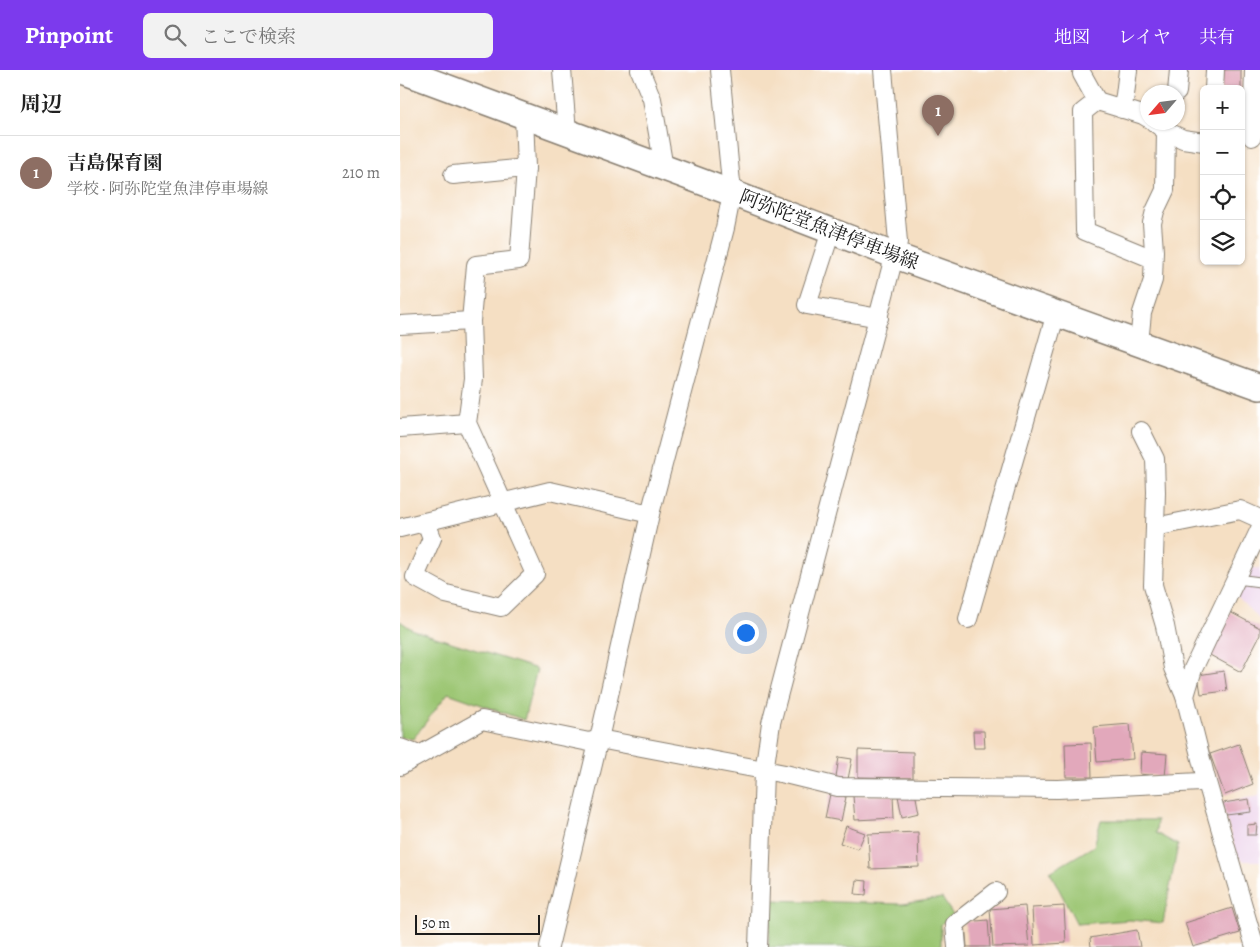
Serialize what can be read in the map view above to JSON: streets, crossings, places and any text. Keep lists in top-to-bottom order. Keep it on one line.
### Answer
{"streets":{"main road":["阿弥陀堂魚津停車場線"]},"scale_bar":"50 m","north":"bottom left","page":{"header":"Pinpoint","search":"ここで検索","nav":["地図","レイヤ","共有"],"heading":"周辺","map_buttons":["+","−"],"pins":"1","list":[{"mark":"1","name":"吉島保育園","note":"学校 · 阿弥陀堂魚津停車場線","value":"210 m"}],"scale":"50 m"}}
